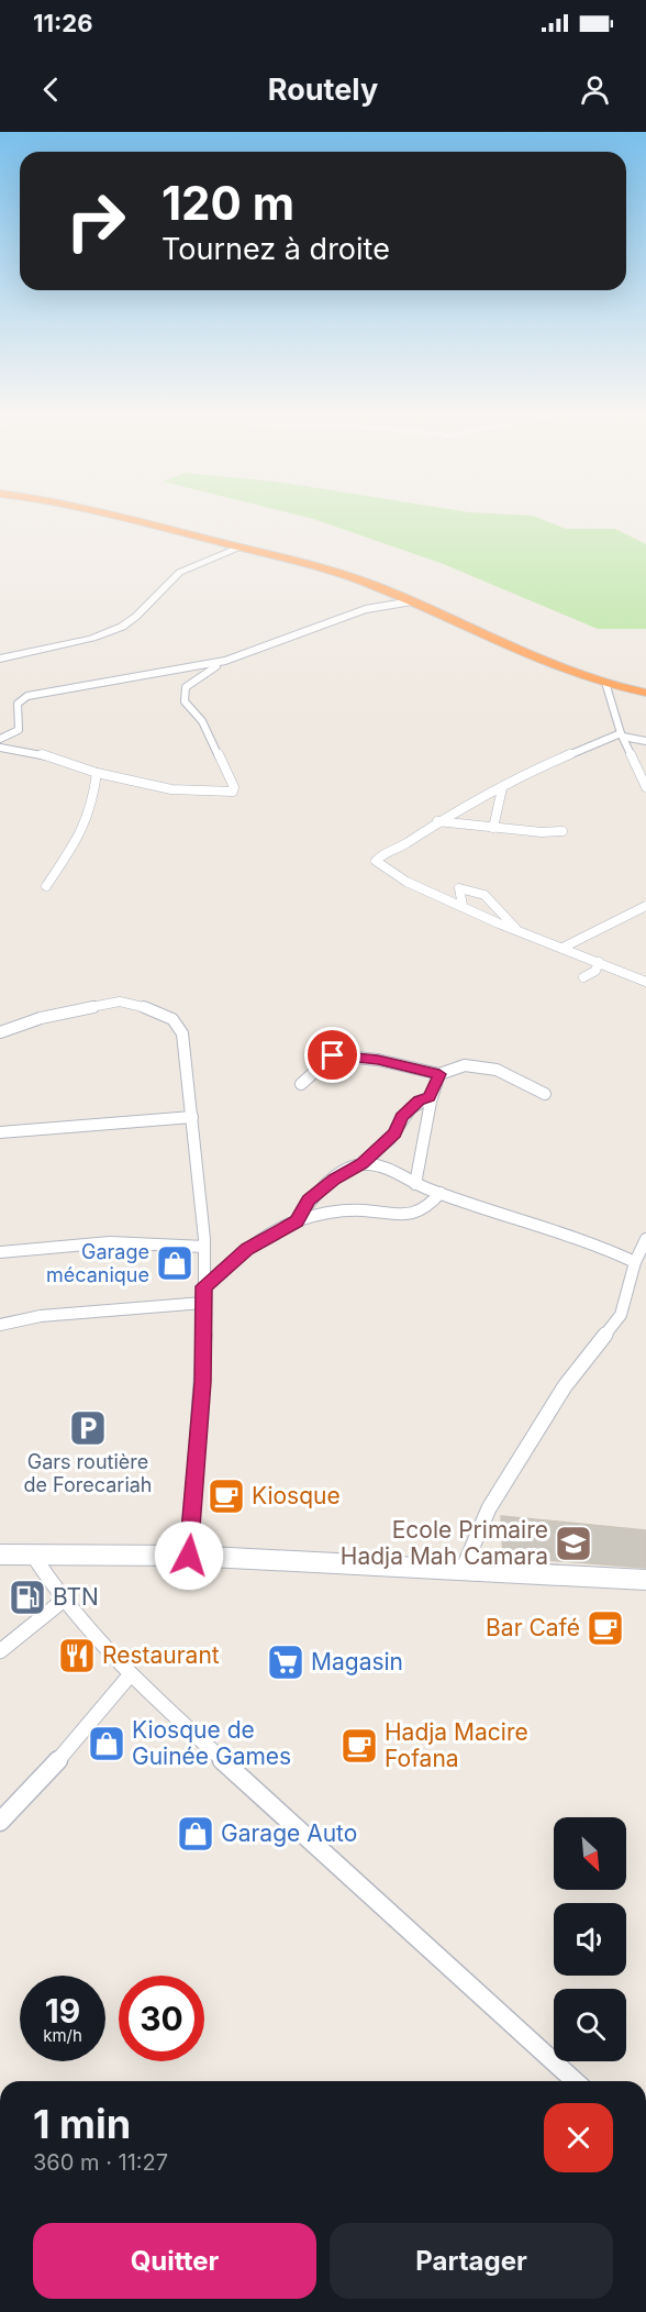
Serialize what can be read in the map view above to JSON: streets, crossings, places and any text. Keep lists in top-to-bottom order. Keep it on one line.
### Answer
{"places":{"shop":["Garage mécanique","Kiosque de Guinée Games","Garage Auto"],"parking":["Gars routière de Forecariah"],"cafe":["Kiosque","Bar Café","Hadja Macire Fofana"],"school or university":["Ecole Primaire Hadja Mah Camara"],"fuel station":["BTN"],"restaurant":["Restaurant"],"supermarket":["Magasin"]},"north":"bottom right","page":{"status":"11:26","header":"Routely","turn":["120 m","Tournez à droite"],"speed":"19 km/h","limit":"30","heading":["1 min","360 m · 11:27"],"buttons":["Quitter","Partager"]}}
